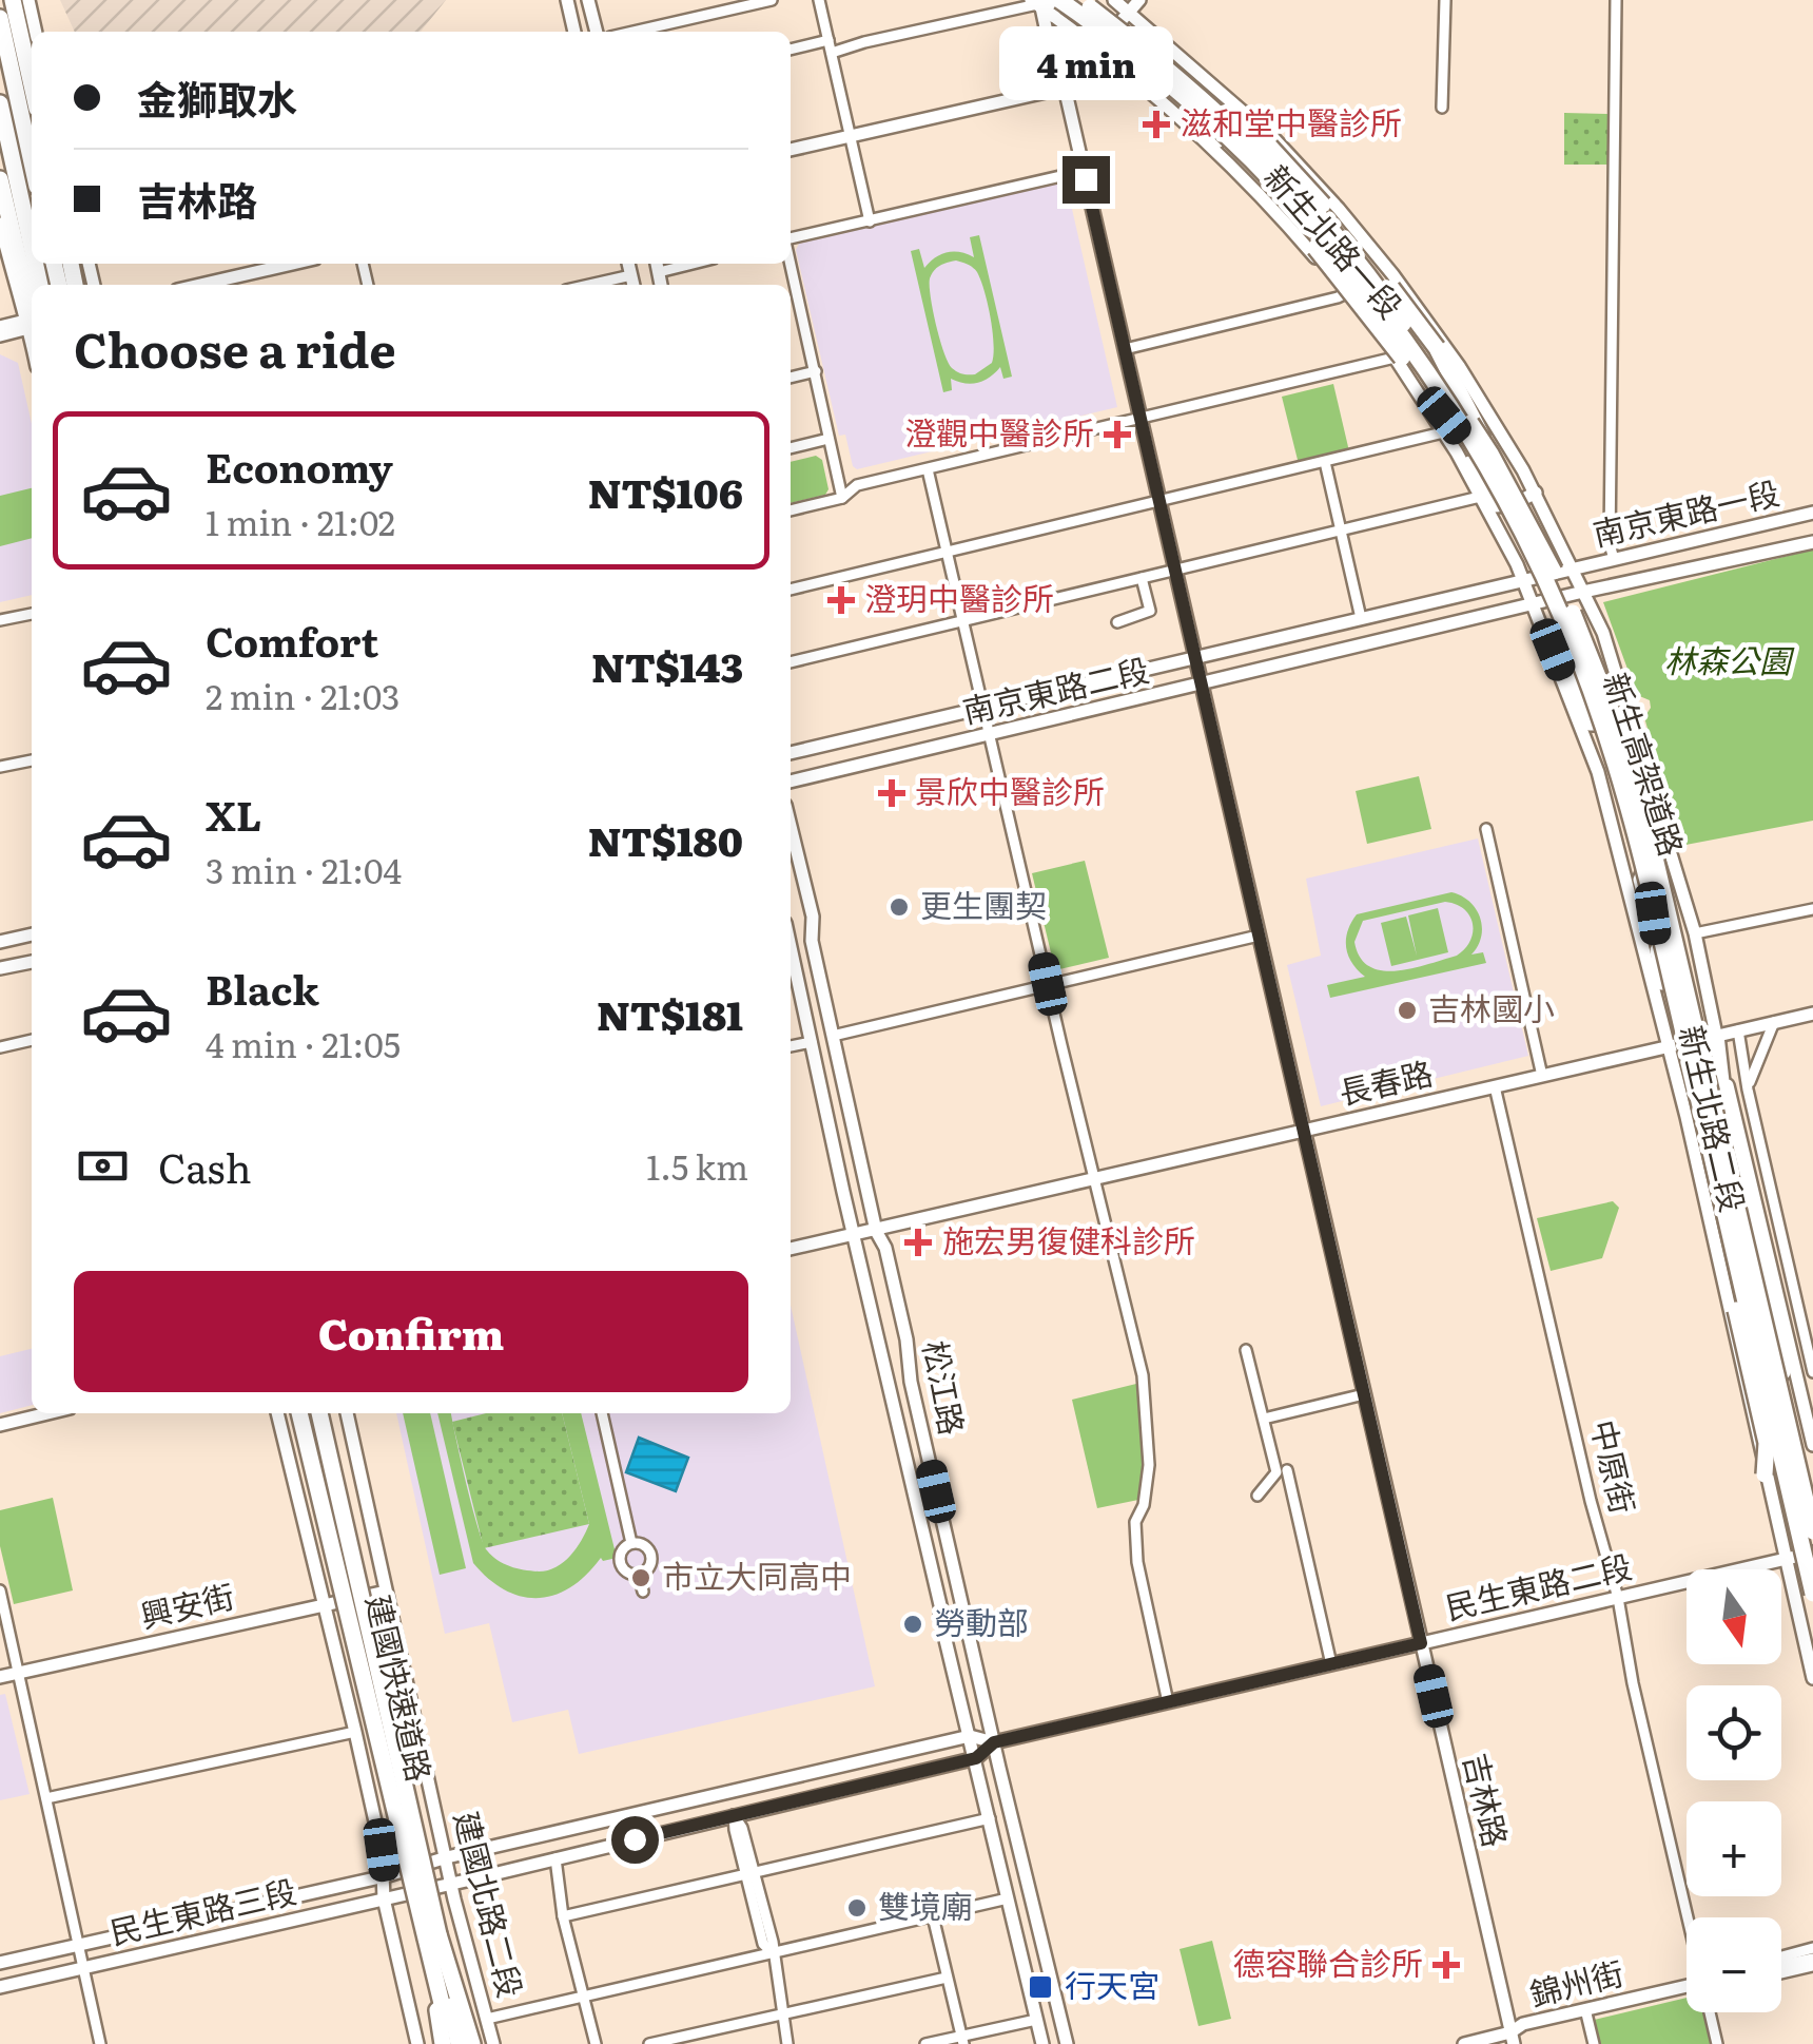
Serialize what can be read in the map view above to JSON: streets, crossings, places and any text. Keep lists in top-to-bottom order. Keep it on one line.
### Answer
{"streets":{"highway":["新生高架道路","建國快速道路"],"street":["新生北路一段","南京東路一段","南京東路二段","長春路","新生北路二段","松江路","中原街","民生東路二段","興安街","吉林路","建國北路二段","民生東路三段","錦州街"]},"crossings":[["新生北路一段","南京東路一段"],["新生北路一段","南京東路二段"],["新生北路一段","新生高架道路"],["新生北路一段","新生北路二段"],["新生北路一段","吉林路"],["南京東路一段","南京東路二段"],["南京東路一段","新生北路二段"],["南京東路二段","新生北路二段"],["南京東路二段","吉林路"],["新生高架道路","吉林路"],["長春路","新生北路二段"],["長春路","松江路"],["長春路","中原街"],["長春路","吉林路"],["新生北路二段","民生東路二段"],["松江路","民生東路二段"],["中原街","民生東路二段"],["民生東路二段","吉林路"],["民生東路二段","建國北路二段"],["民生東路二段","民生東路三段"],["興安街","建國北路二段"],["吉林路","錦州街"]],"parks":["林森公園"],"places":{"health":["滋和堂中醫診所","澄觀中醫診所","澄玥中醫診所","景欣中醫診所","施宏男復健科診所","德容聯合診所"],"other":["更生團契","吉林國小","市立大同高中","勞動部","雙境廟"],"transit":["行天宮"]},"north":"bottom","page":{"bubble":"4 min","banner":["金獅取水","吉林路"],"heading":"Choose a ride","list":[{"name":"Economy","note":"1 min · 21:02","value":"NT$106"},{"name":"Comfort","note":"2 min · 21:03","value":"NT$143"},{"name":"XL","note":"3 min · 21:04","value":"NT$180"},{"name":"Black","note":"4 min · 21:05","value":"NT$181"}],"pay":["Cash","1.5 km"],"buttons":"Confirm","map_buttons":["+","−"]}}
